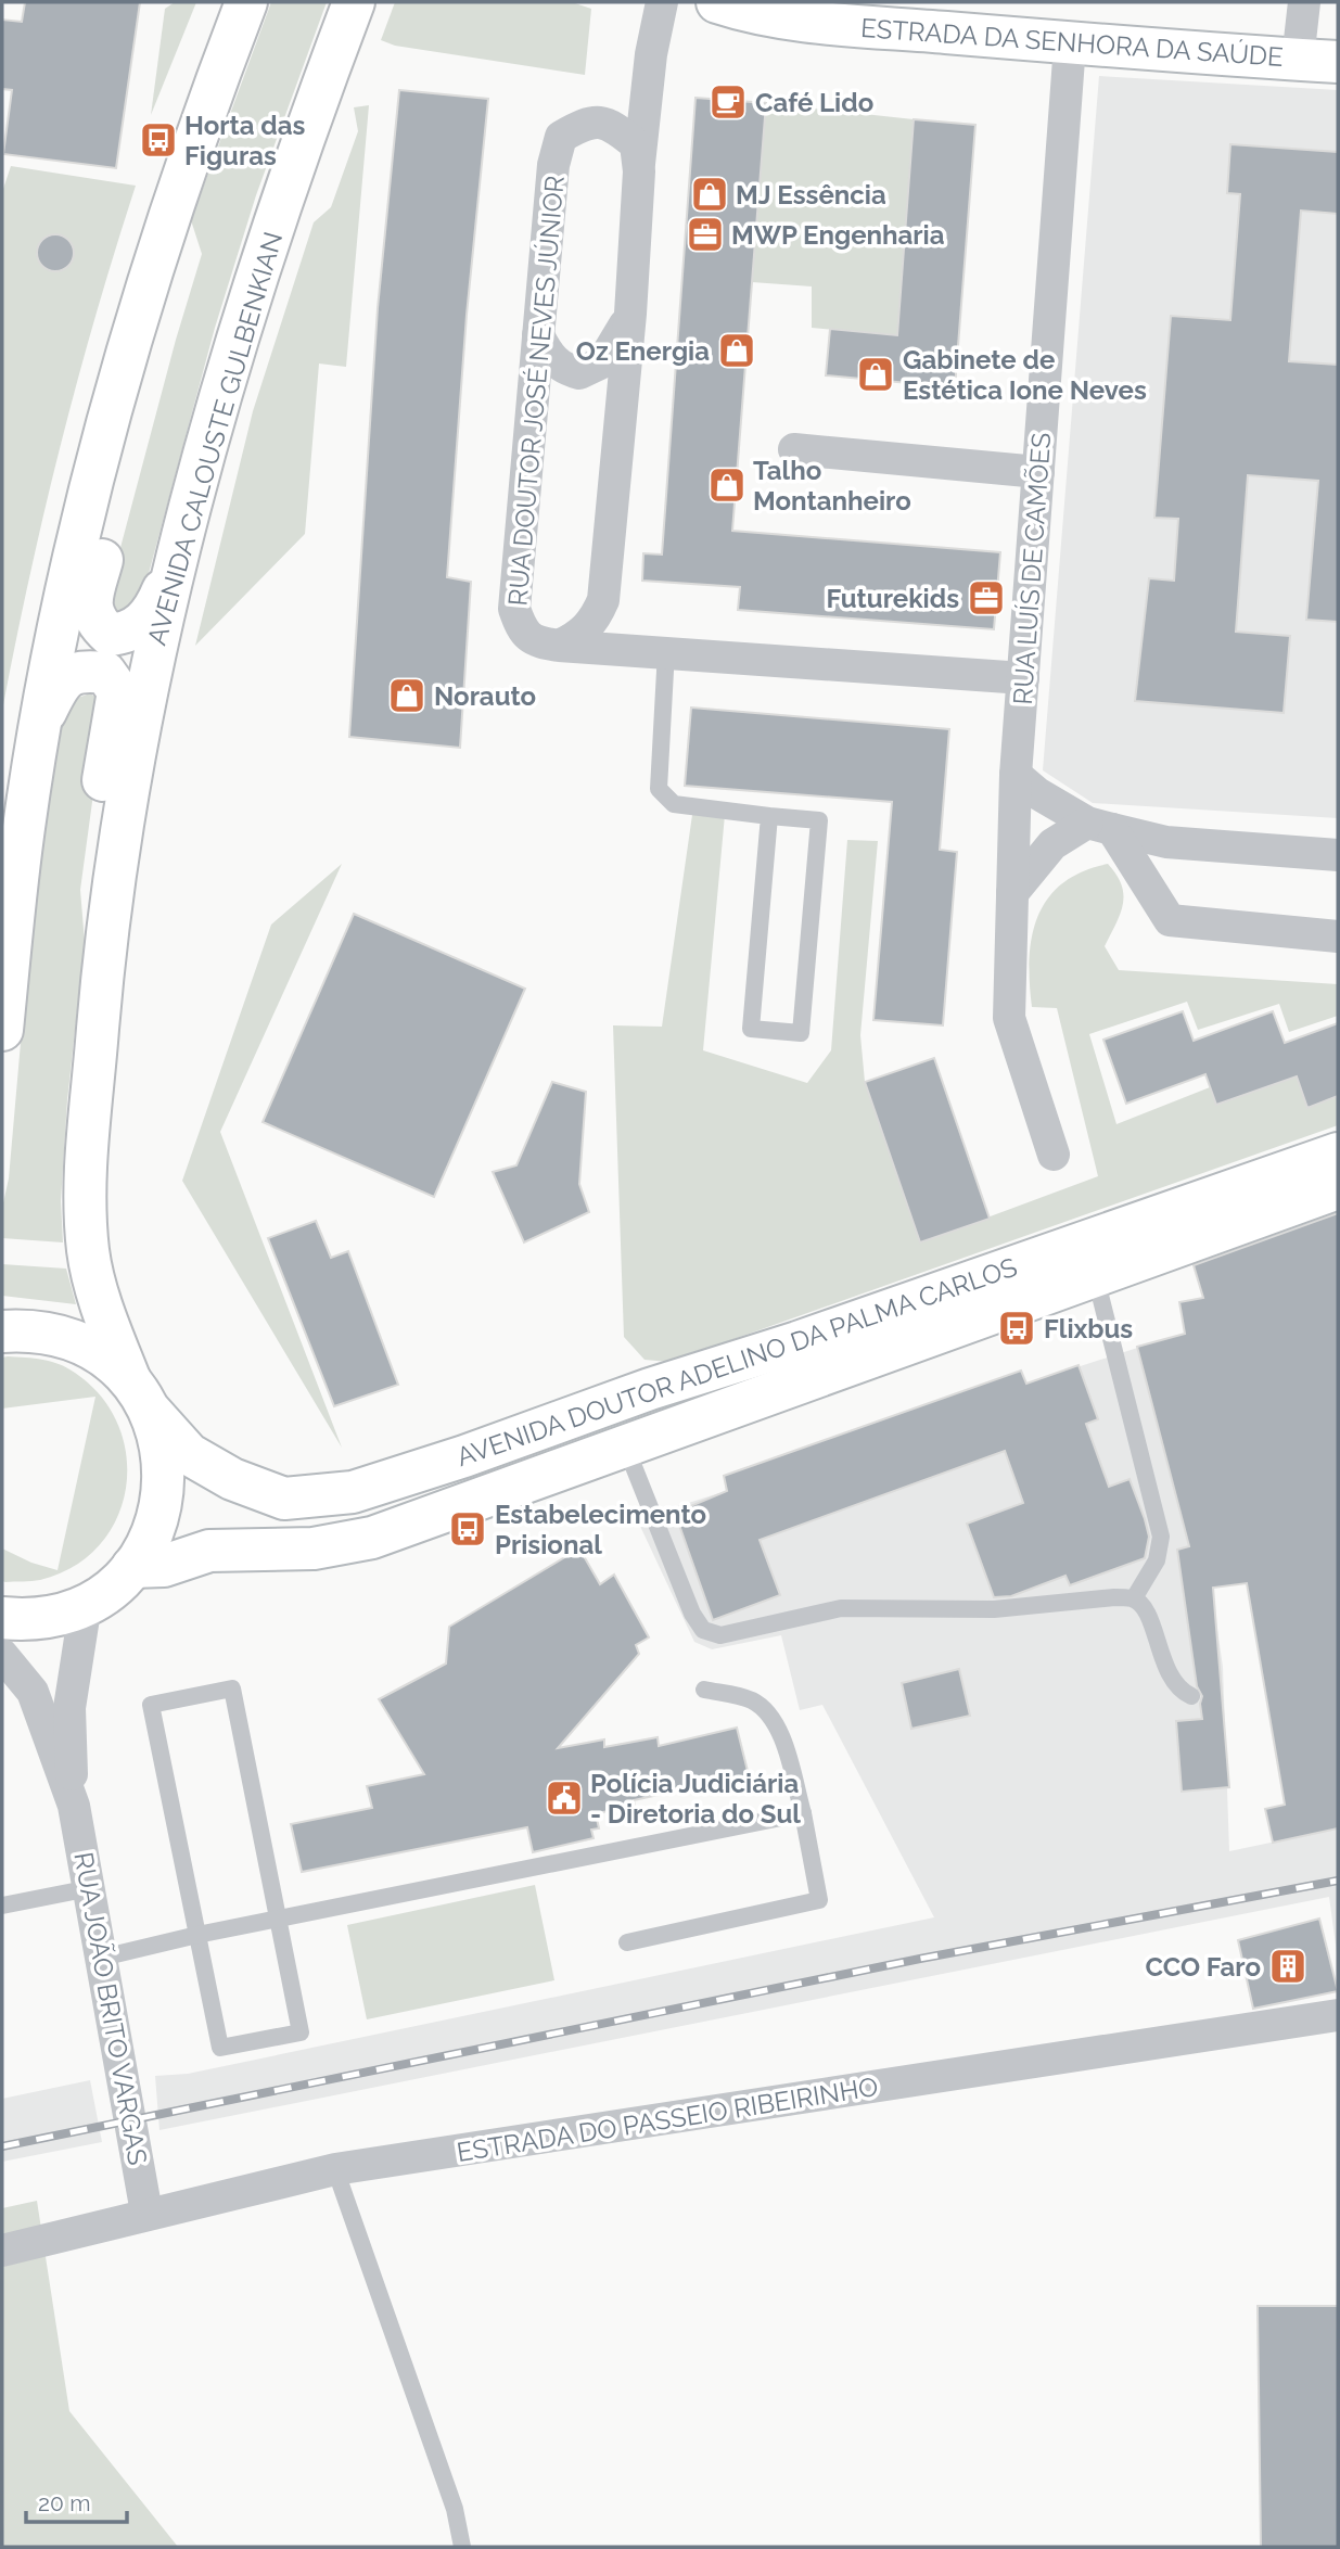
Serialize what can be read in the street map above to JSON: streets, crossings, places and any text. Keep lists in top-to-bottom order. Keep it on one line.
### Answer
{"streets":{"main road":["ESTRADA DA SENHORA DA SAÚDE","AVENIDA CALOUSTE GULBENKIAN","AVENIDA DOUTOR ADELINO DA PALMA CARLOS"],"street":["RUA DOUTOR JOSÉ NEVES JÚNIOR","RUA LUÍS DE CAMÕES","RUA JOÃO BRITO VARGAS","ESTRADA DO PASSEIO RIBEIRINHO"]},"crossings":[["ESTRADA DA SENHORA DA SAÚDE","RUA LUÍS DE CAMÕES"],["AVENIDA CALOUSTE GULBENKIAN","AVENIDA DOUTOR ADELINO DA PALMA CARLOS"],["RUA JOÃO BRITO VARGAS","ESTRADA DO PASSEIO RIBEIRINHO"]],"places":{"cafe":["Café Lido"],"bus stop":["Horta das Figuras","Flixbus","Estabelecimento Prisional"],"shop":["MJ Essência","Oz Energia","Gabinete de Estética Ione Neves","Talho Montanheiro","Norauto"],"office":["MWP Engenharia","Futurekids"],"public building":["Polícia Judiciária - Diretoria do Sul"],"building":["CCO Faro"]},"scale_bar":"20 m"}
